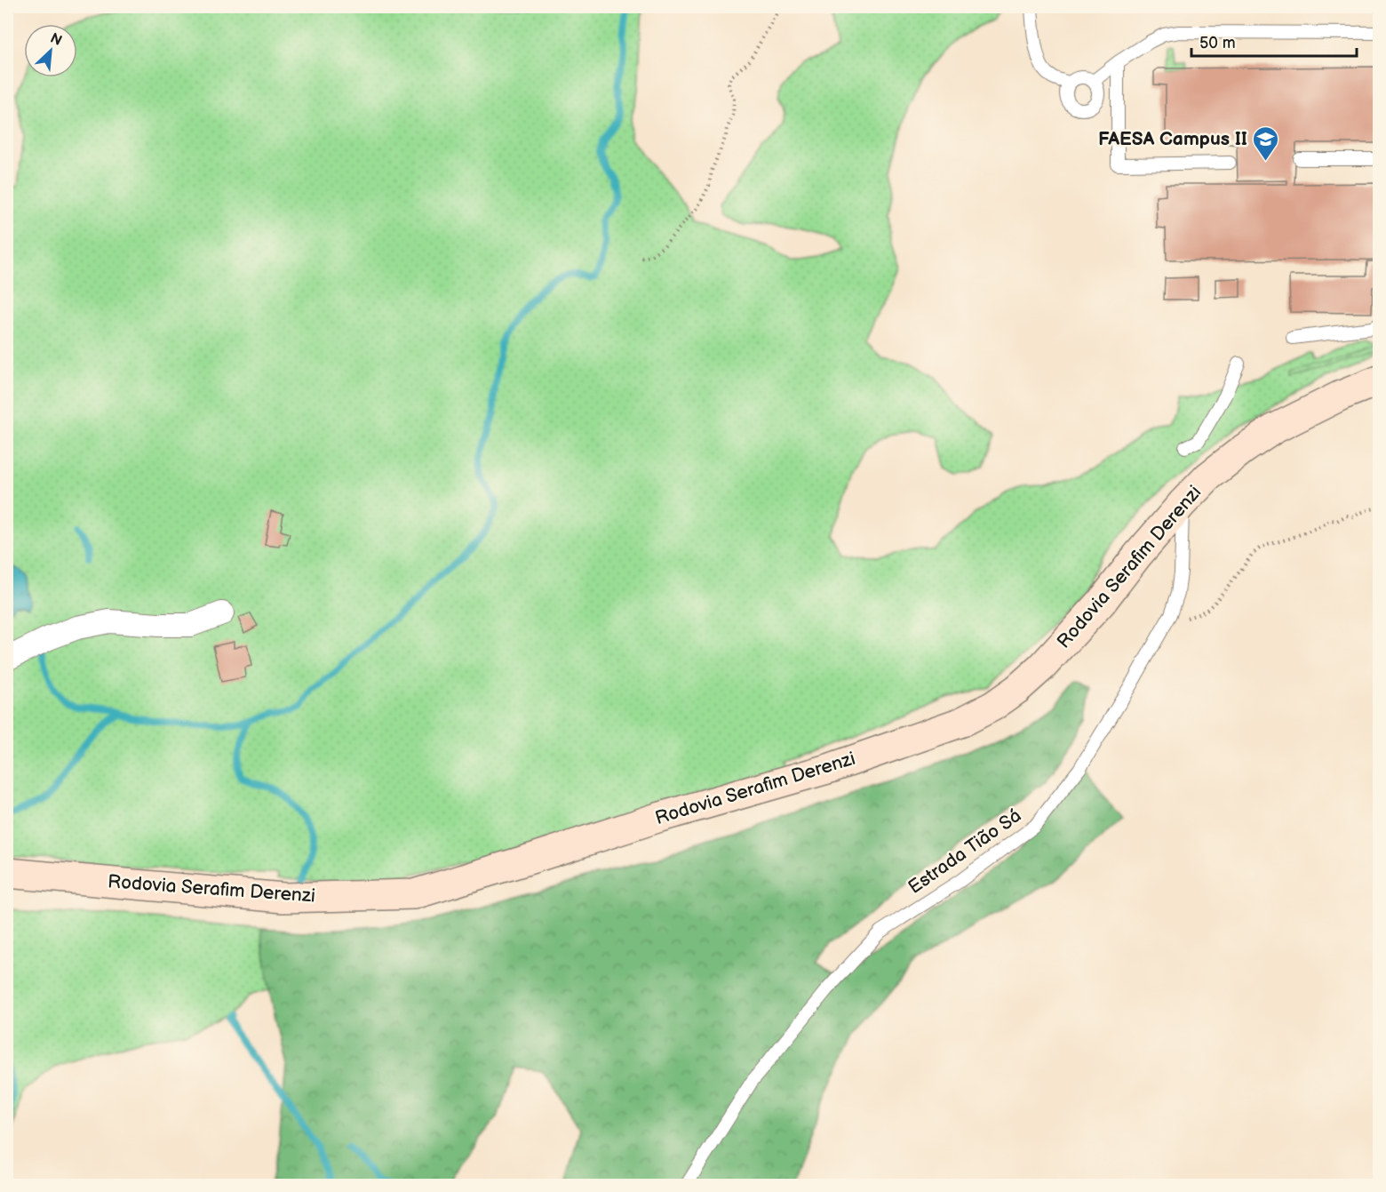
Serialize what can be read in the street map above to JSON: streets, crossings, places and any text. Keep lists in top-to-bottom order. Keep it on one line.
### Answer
{"streets":{"main road":["Rodovia Serafim Derenzi"],"lane":["Estrada Tião Sá"]},"crossings":[["Rodovia Serafim Derenzi","Estrada Tião Sá"]],"places":{"school or university":["FAESA Campus II"]},"scale_bar":"50 m","north":"top right"}
